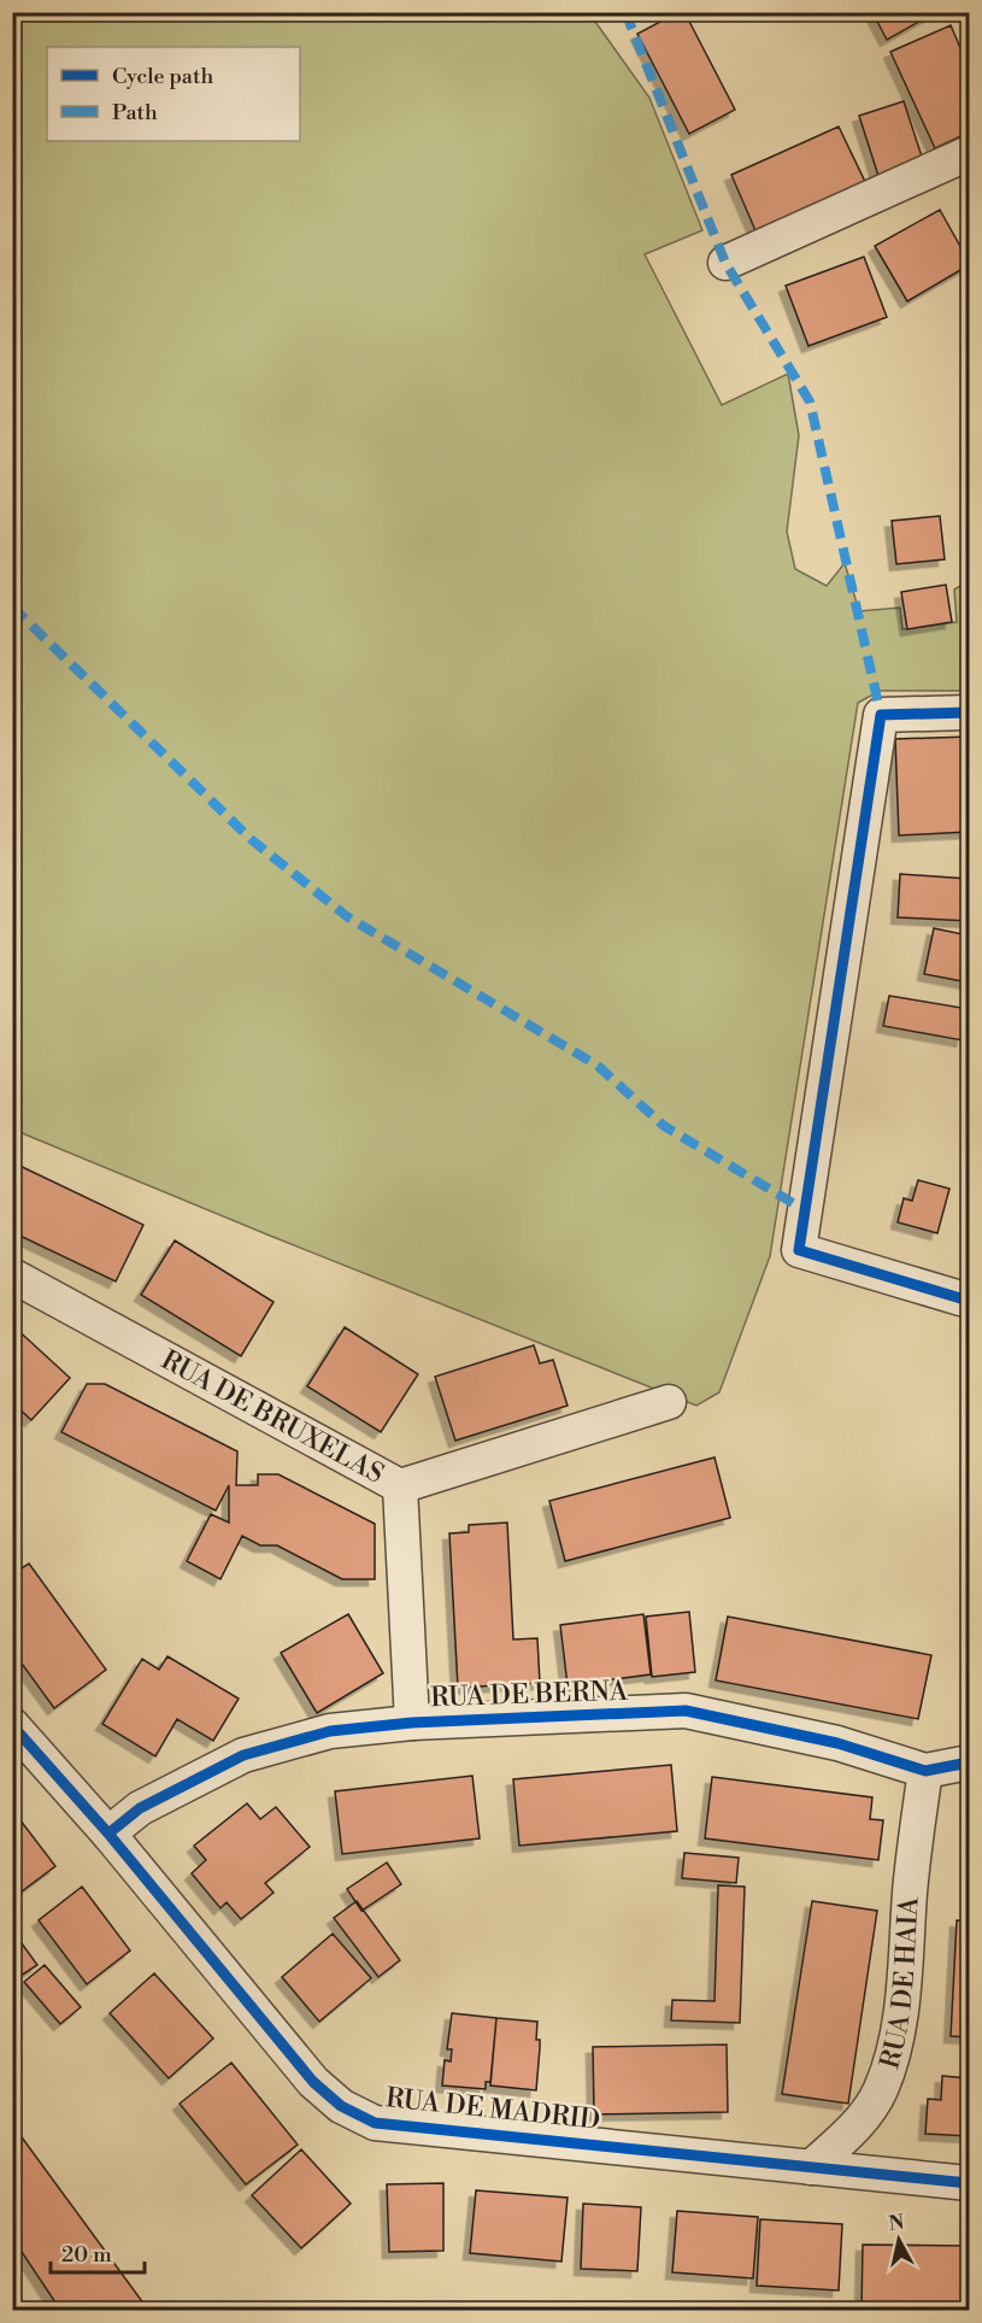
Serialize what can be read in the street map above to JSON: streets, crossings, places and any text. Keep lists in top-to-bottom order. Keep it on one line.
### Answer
{"streets":{"street":["RUA DE BRUXELAS","RUA DE BERNA","RUA DE HAIA","RUA DE MADRID"]},"crossings":[["RUA DE BERNA","RUA DE HAIA"],["RUA DE BERNA","RUA DE MADRID"],["RUA DE HAIA","RUA DE MADRID"]],"legend":["Cycle path","Path"],"scale_bar":"20 m","north":"top"}
